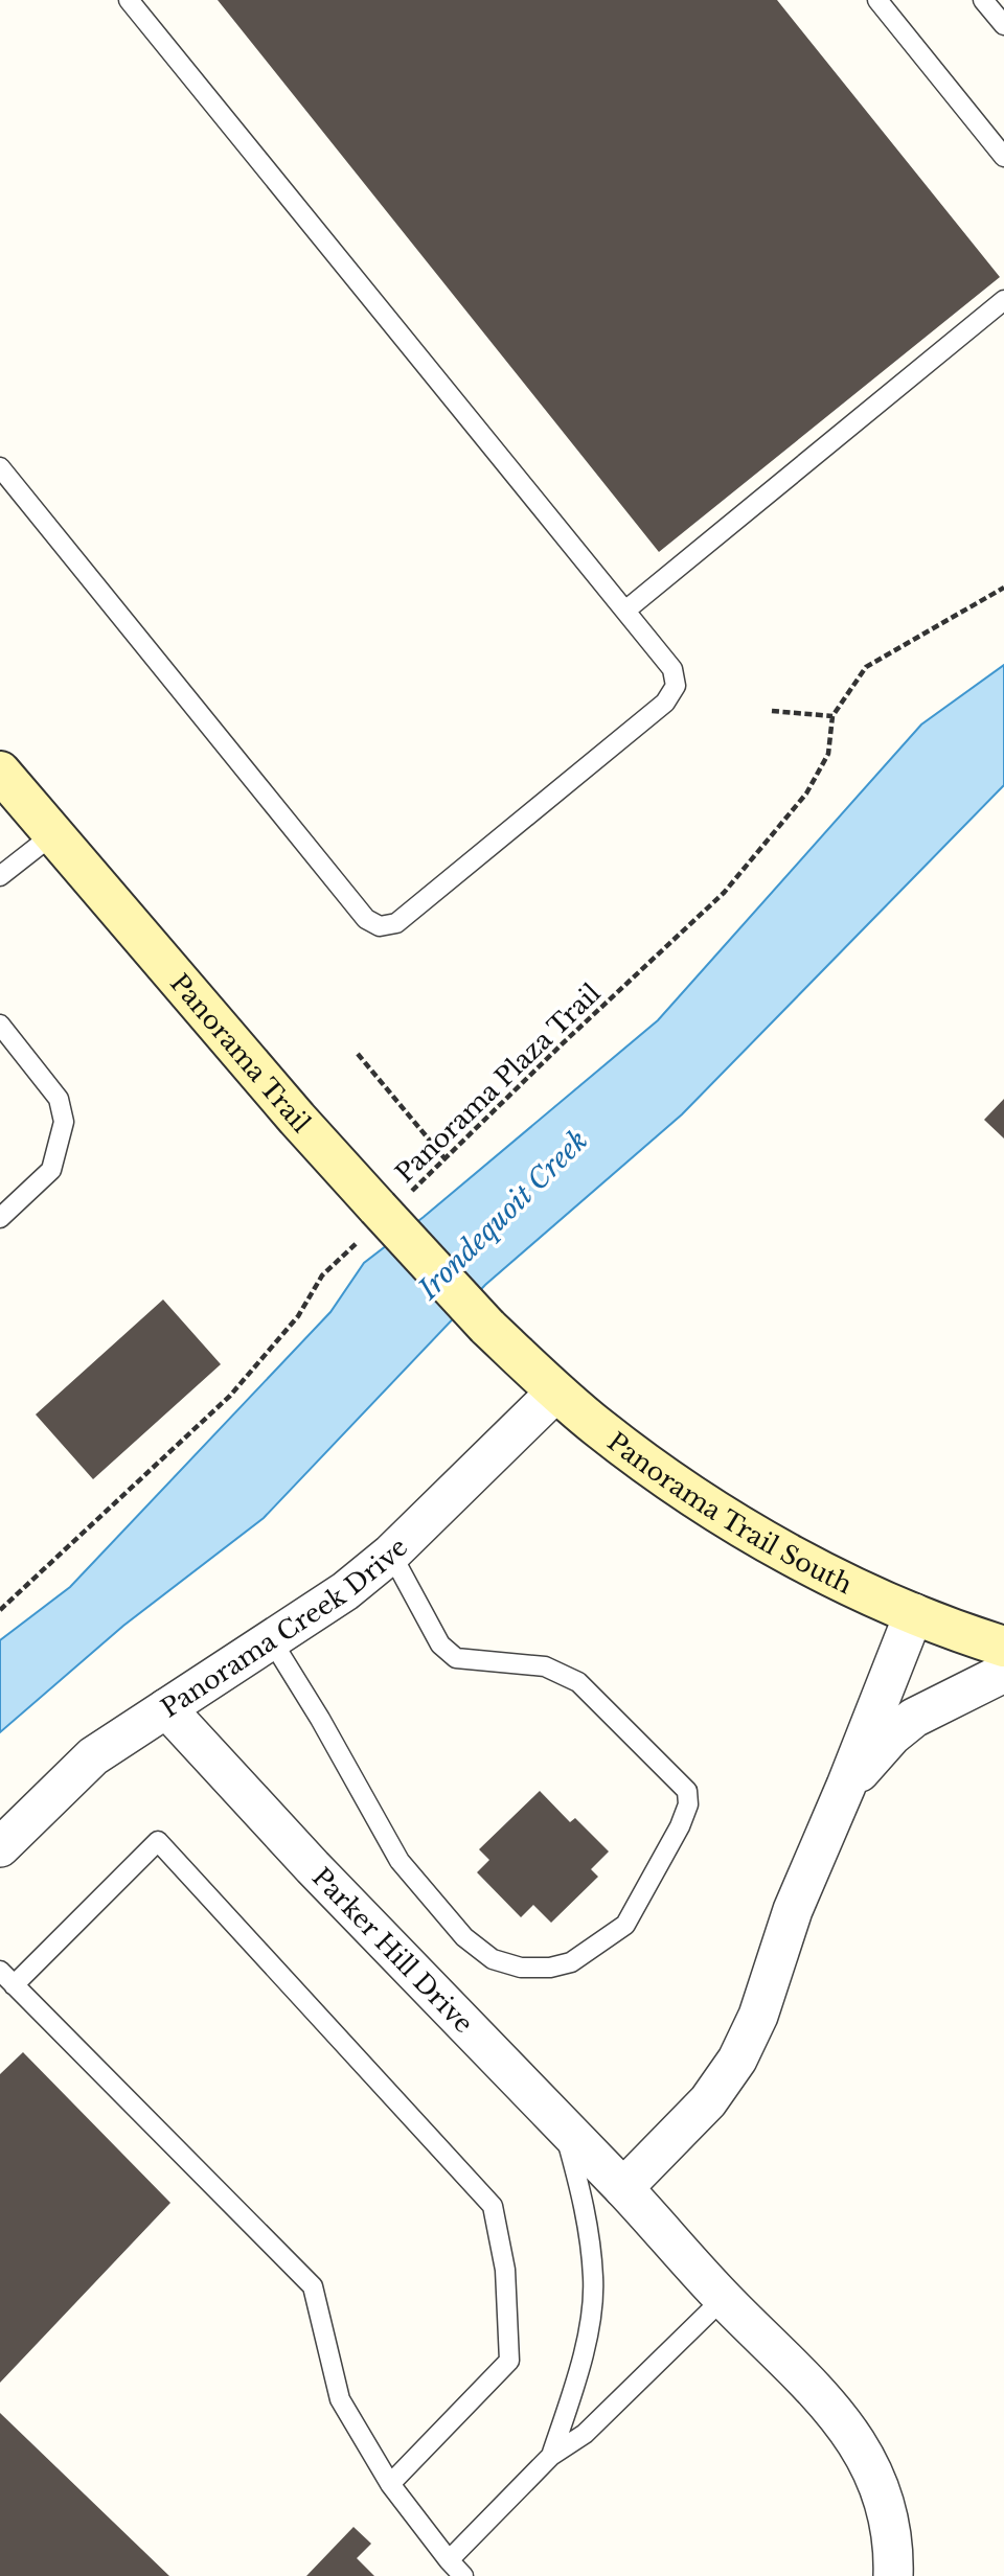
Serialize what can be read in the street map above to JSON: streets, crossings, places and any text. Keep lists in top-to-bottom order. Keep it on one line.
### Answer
{"streets":{"main road":["Panorama Trail","Panorama Trail South"],"street":["Panorama Creek Drive","Parker Hill Drive"],"path":["Panorama Plaza Trail"]},"crossings":[["Panorama Trail","Panorama Plaza Trail"],["Panorama Trail","Panorama Trail South"],["Panorama Trail South","Panorama Creek Drive"],["Panorama Creek Drive","Parker Hill Drive"]],"water":["Irondequoit Creek"]}
